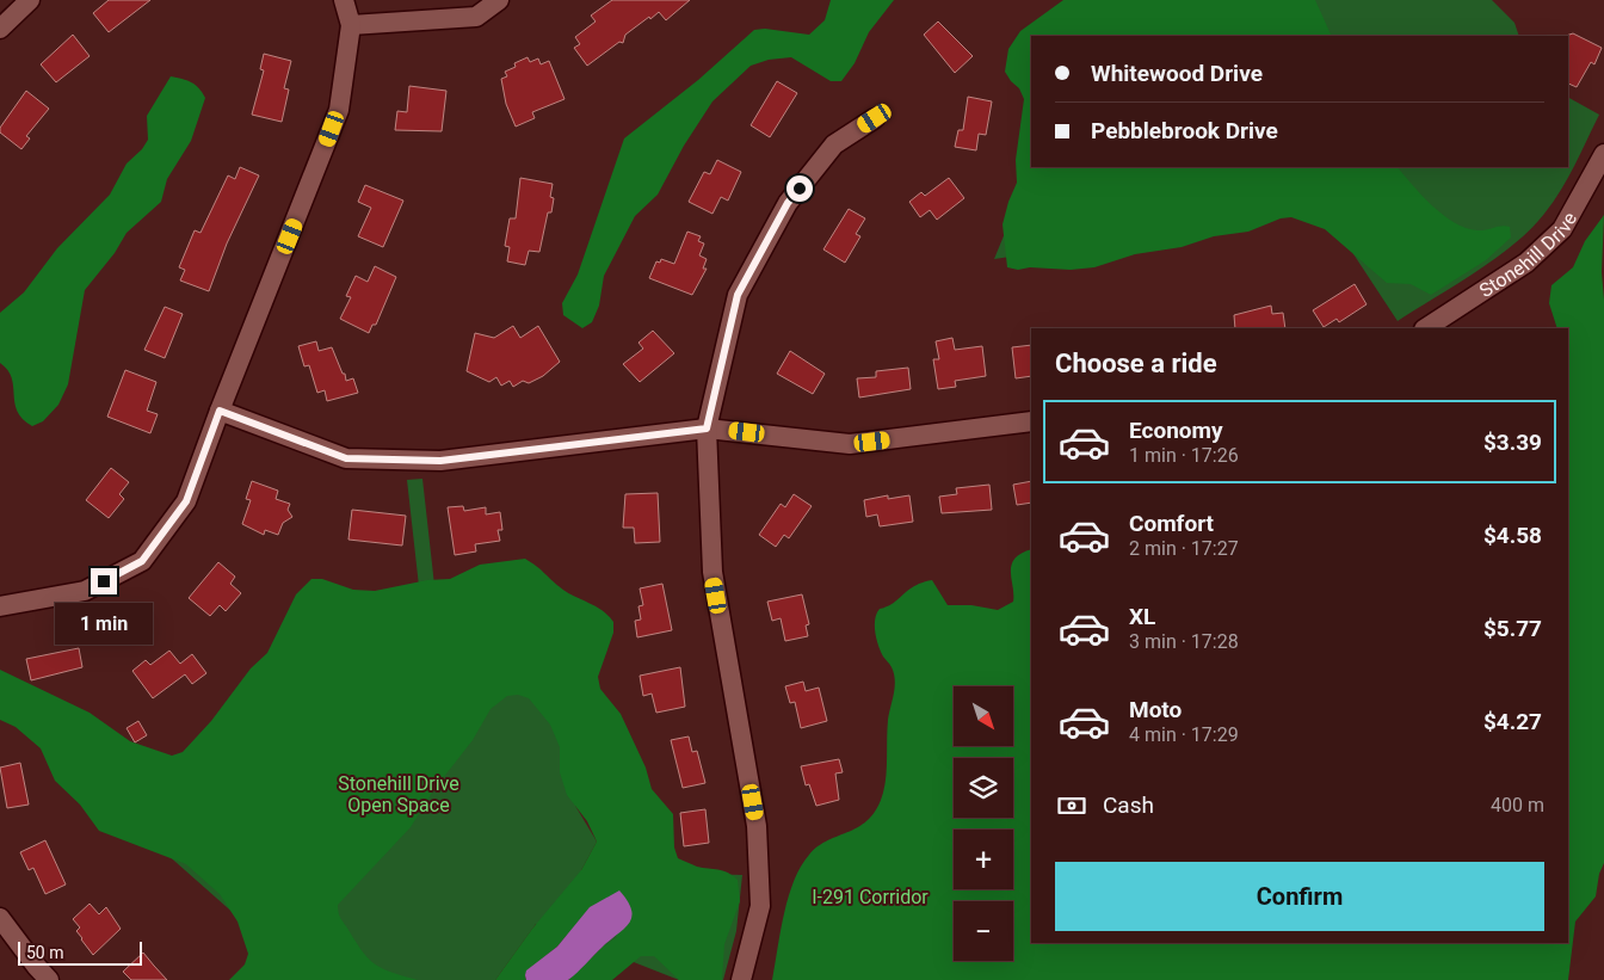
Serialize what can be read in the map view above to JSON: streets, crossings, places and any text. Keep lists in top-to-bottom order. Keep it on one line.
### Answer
{"streets":{"street":["Stonehill Drive"]},"parks":["Stonehill Drive Open Space","I-291 Corridor"],"scale_bar":"50 m","north":"bottom right","page":{"banner":["Whitewood Drive","Pebblebrook Drive"],"heading":"Choose a ride","list":[{"name":"Economy","note":"1 min · 17:26","value":"$3.39"},{"name":"Comfort","note":"2 min · 17:27","value":"$4.58"},{"name":"XL","note":"3 min · 17:28","value":"$5.77"},{"name":"Moto","note":"4 min · 17:29","value":"$4.27"}],"bubble":"1 min","map_buttons":["+","−"],"pay":["Cash","400 m"],"buttons":"Confirm","scale":"50 m"}}
